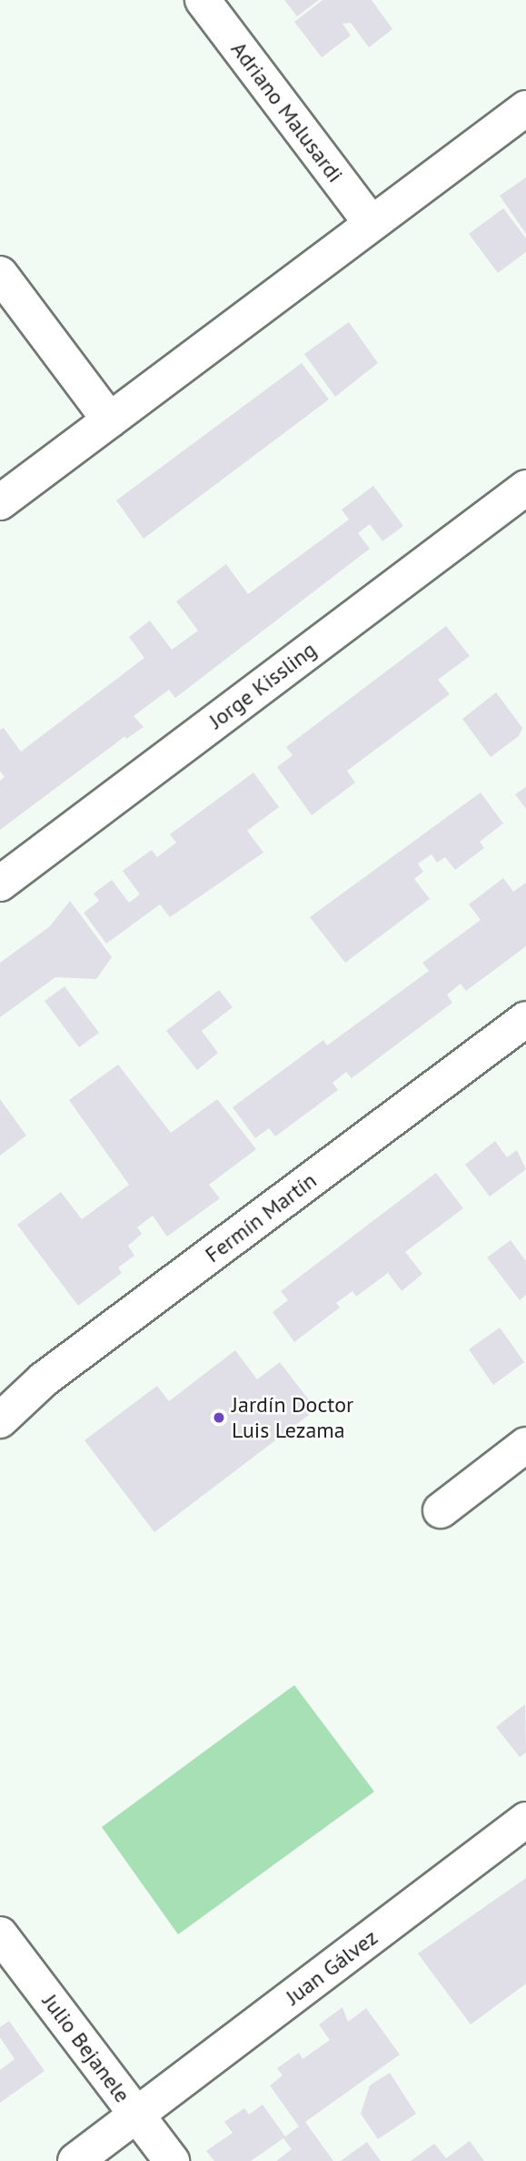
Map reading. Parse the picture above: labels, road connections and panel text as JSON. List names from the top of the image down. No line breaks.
{"streets":{"street":["Adriano Malusardi","Jorge Kissling","Fermín Martín","Juan Gálvez","Julio Bejanele"]},"crossings":[["Juan Gálvez","Julio Bejanele"]],"places":["Jardín Doctor Luis Lezama"]}
